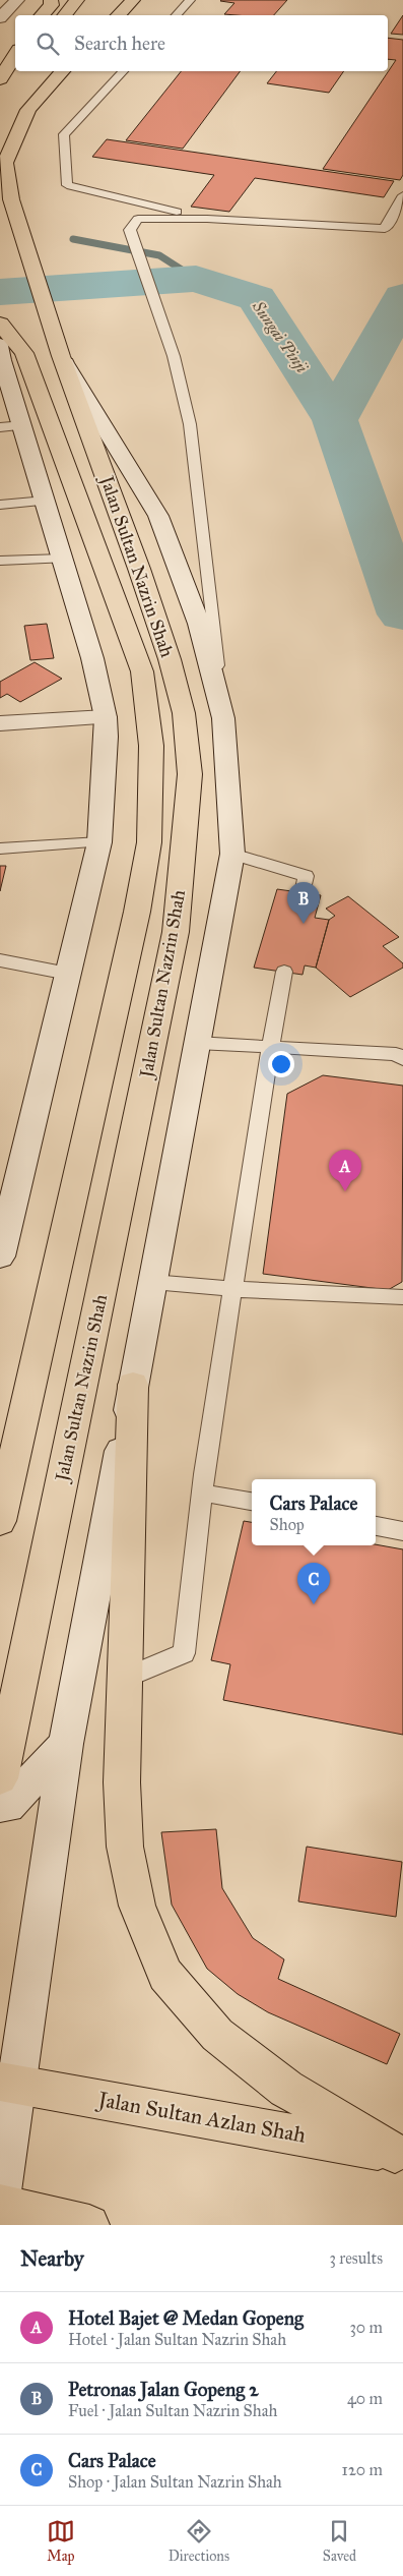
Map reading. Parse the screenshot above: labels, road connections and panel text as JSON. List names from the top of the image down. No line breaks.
{"streets":{"main road":["Jalan Sultan Nazrin Shah","Jalan Sultan Azlan Shah"]},"water":["Sungai Pinji"],"page":{"search":"Search here","pins":["B","A","C"],"popup":["Cars Palace","Shop"],"heading":["Nearby","3 results"],"list":[{"mark":"A","name":"Hotel Bajet @ Medan Gopeng","note":"Hotel · Jalan Sultan Nazrin Shah","value":"30 m"},{"mark":"B","name":"Petronas Jalan Gopeng 2","note":"Fuel · Jalan Sultan Nazrin Shah","value":"40 m"},{"mark":"C","name":"Cars Palace","note":"Shop · Jalan Sultan Nazrin Shah","value":"120 m"}],"nav":["Map","Directions","Saved"]}}
